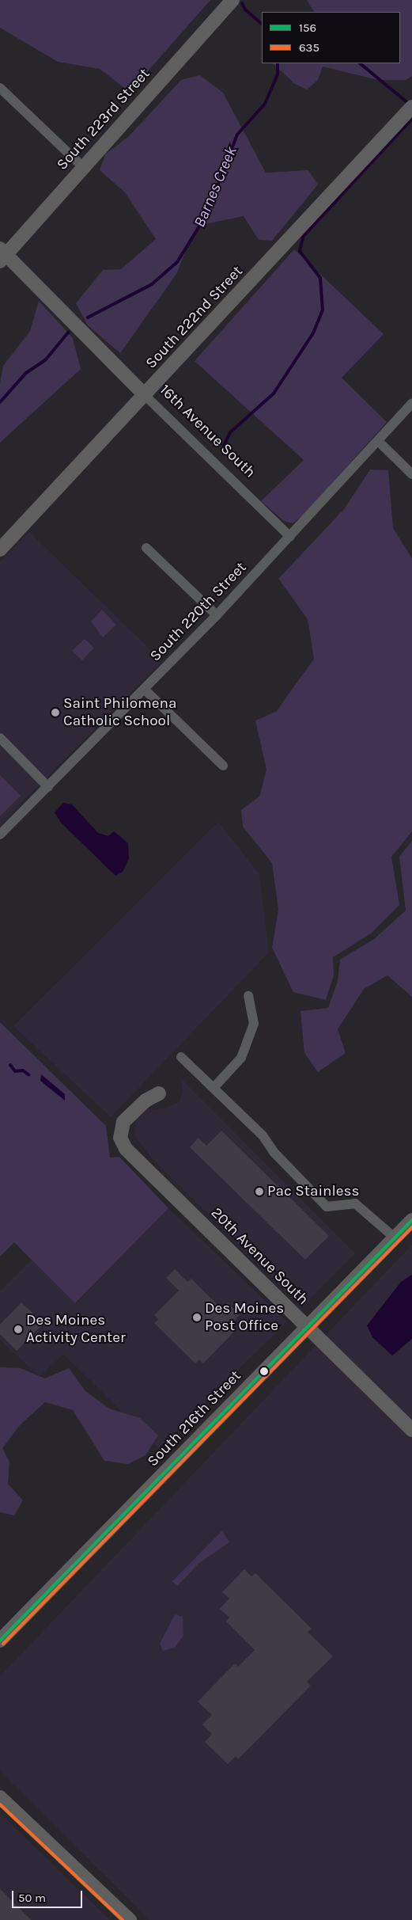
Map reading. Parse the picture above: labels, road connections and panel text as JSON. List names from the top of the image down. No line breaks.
{"streets":{"street":["South 223rd Street","South 222nd Street","16th Avenue South","South 220th Street","20th Avenue South","South 216th Street"]},"crossings":[["South 223rd Street","16th Avenue South"],["South 222nd Street","16th Avenue South"],["16th Avenue South","South 220th Street"],["20th Avenue South","South 216th Street"]],"water":["Barnes Creek"],"places":["Saint Philomena Catholic School","Pac Stainless","Des Moines Post Office","Des Moines Activity Center"],"lines":["transit line 156","transit line 635"],"legend":["156","635"],"scale_bar":"50 m"}
